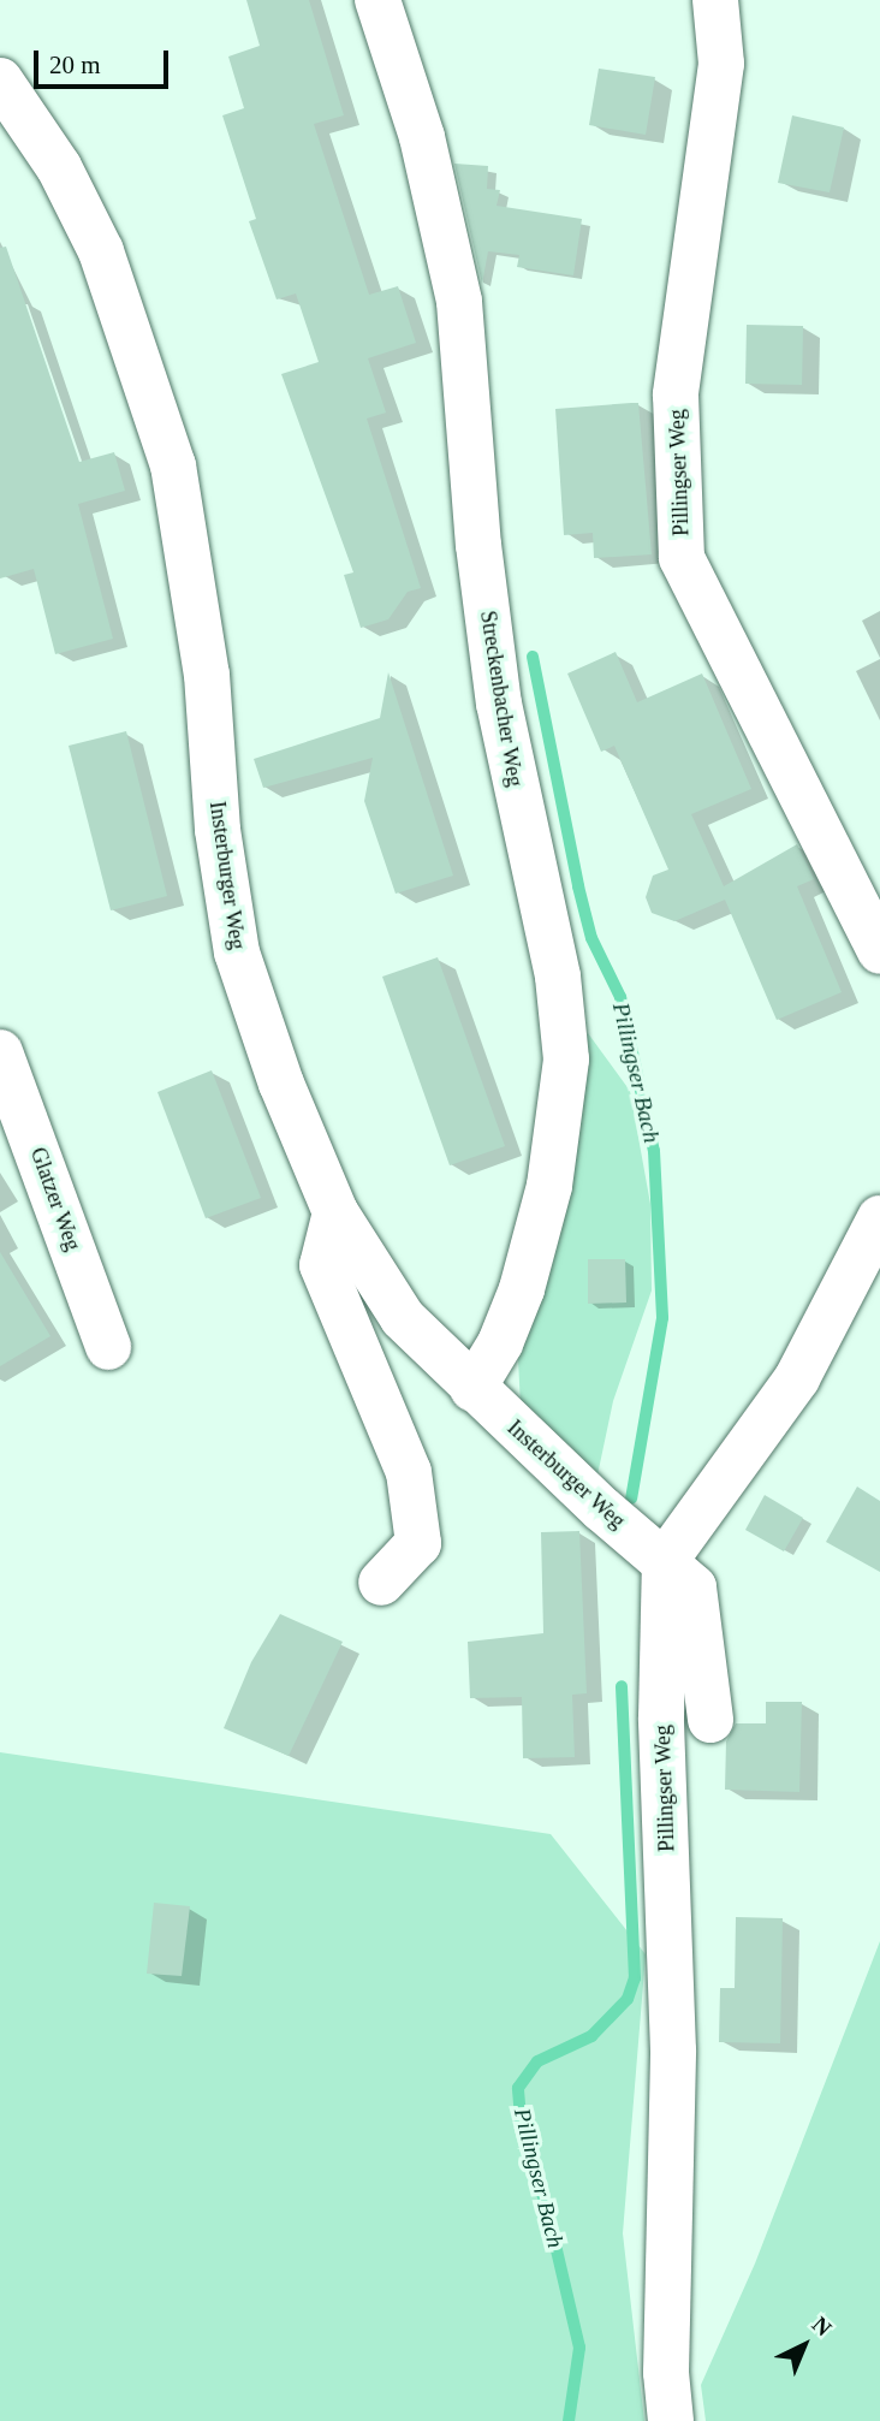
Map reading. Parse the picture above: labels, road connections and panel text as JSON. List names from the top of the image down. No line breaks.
{"streets":{"street":["Pillingser Weg","Streckenbacher Weg","Insterburger Weg","Glatzer Weg"]},"crossings":[["Pillingser Weg","Insterburger Weg"],["Streckenbacher Weg","Insterburger Weg"]],"water":["Pillingser Bach"],"scale_bar":"20 m","north":"top right"}
